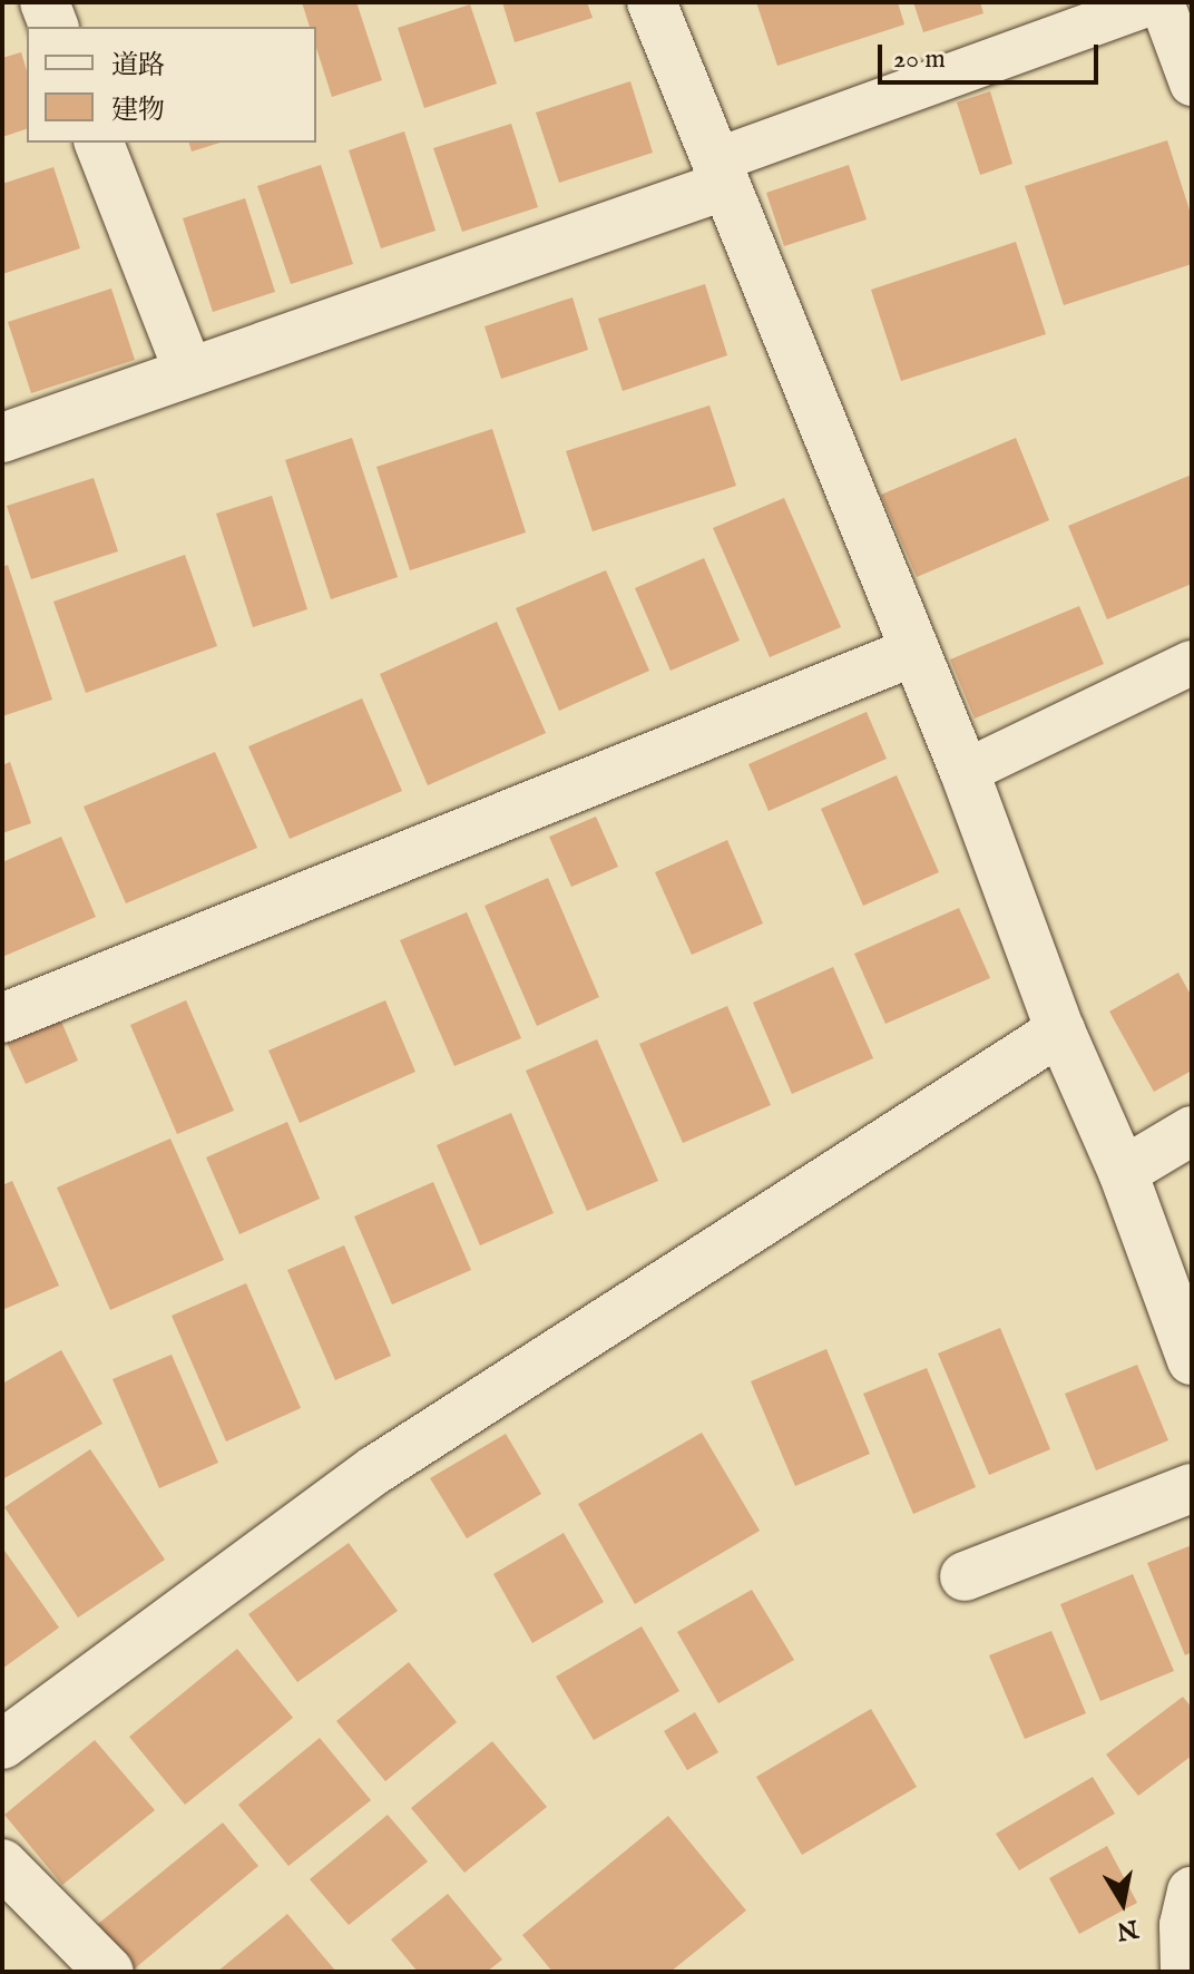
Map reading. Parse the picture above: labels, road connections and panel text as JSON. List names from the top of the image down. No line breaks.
{"legend":["道路","建物"],"scale_bar":"20 m","north":"bottom"}
